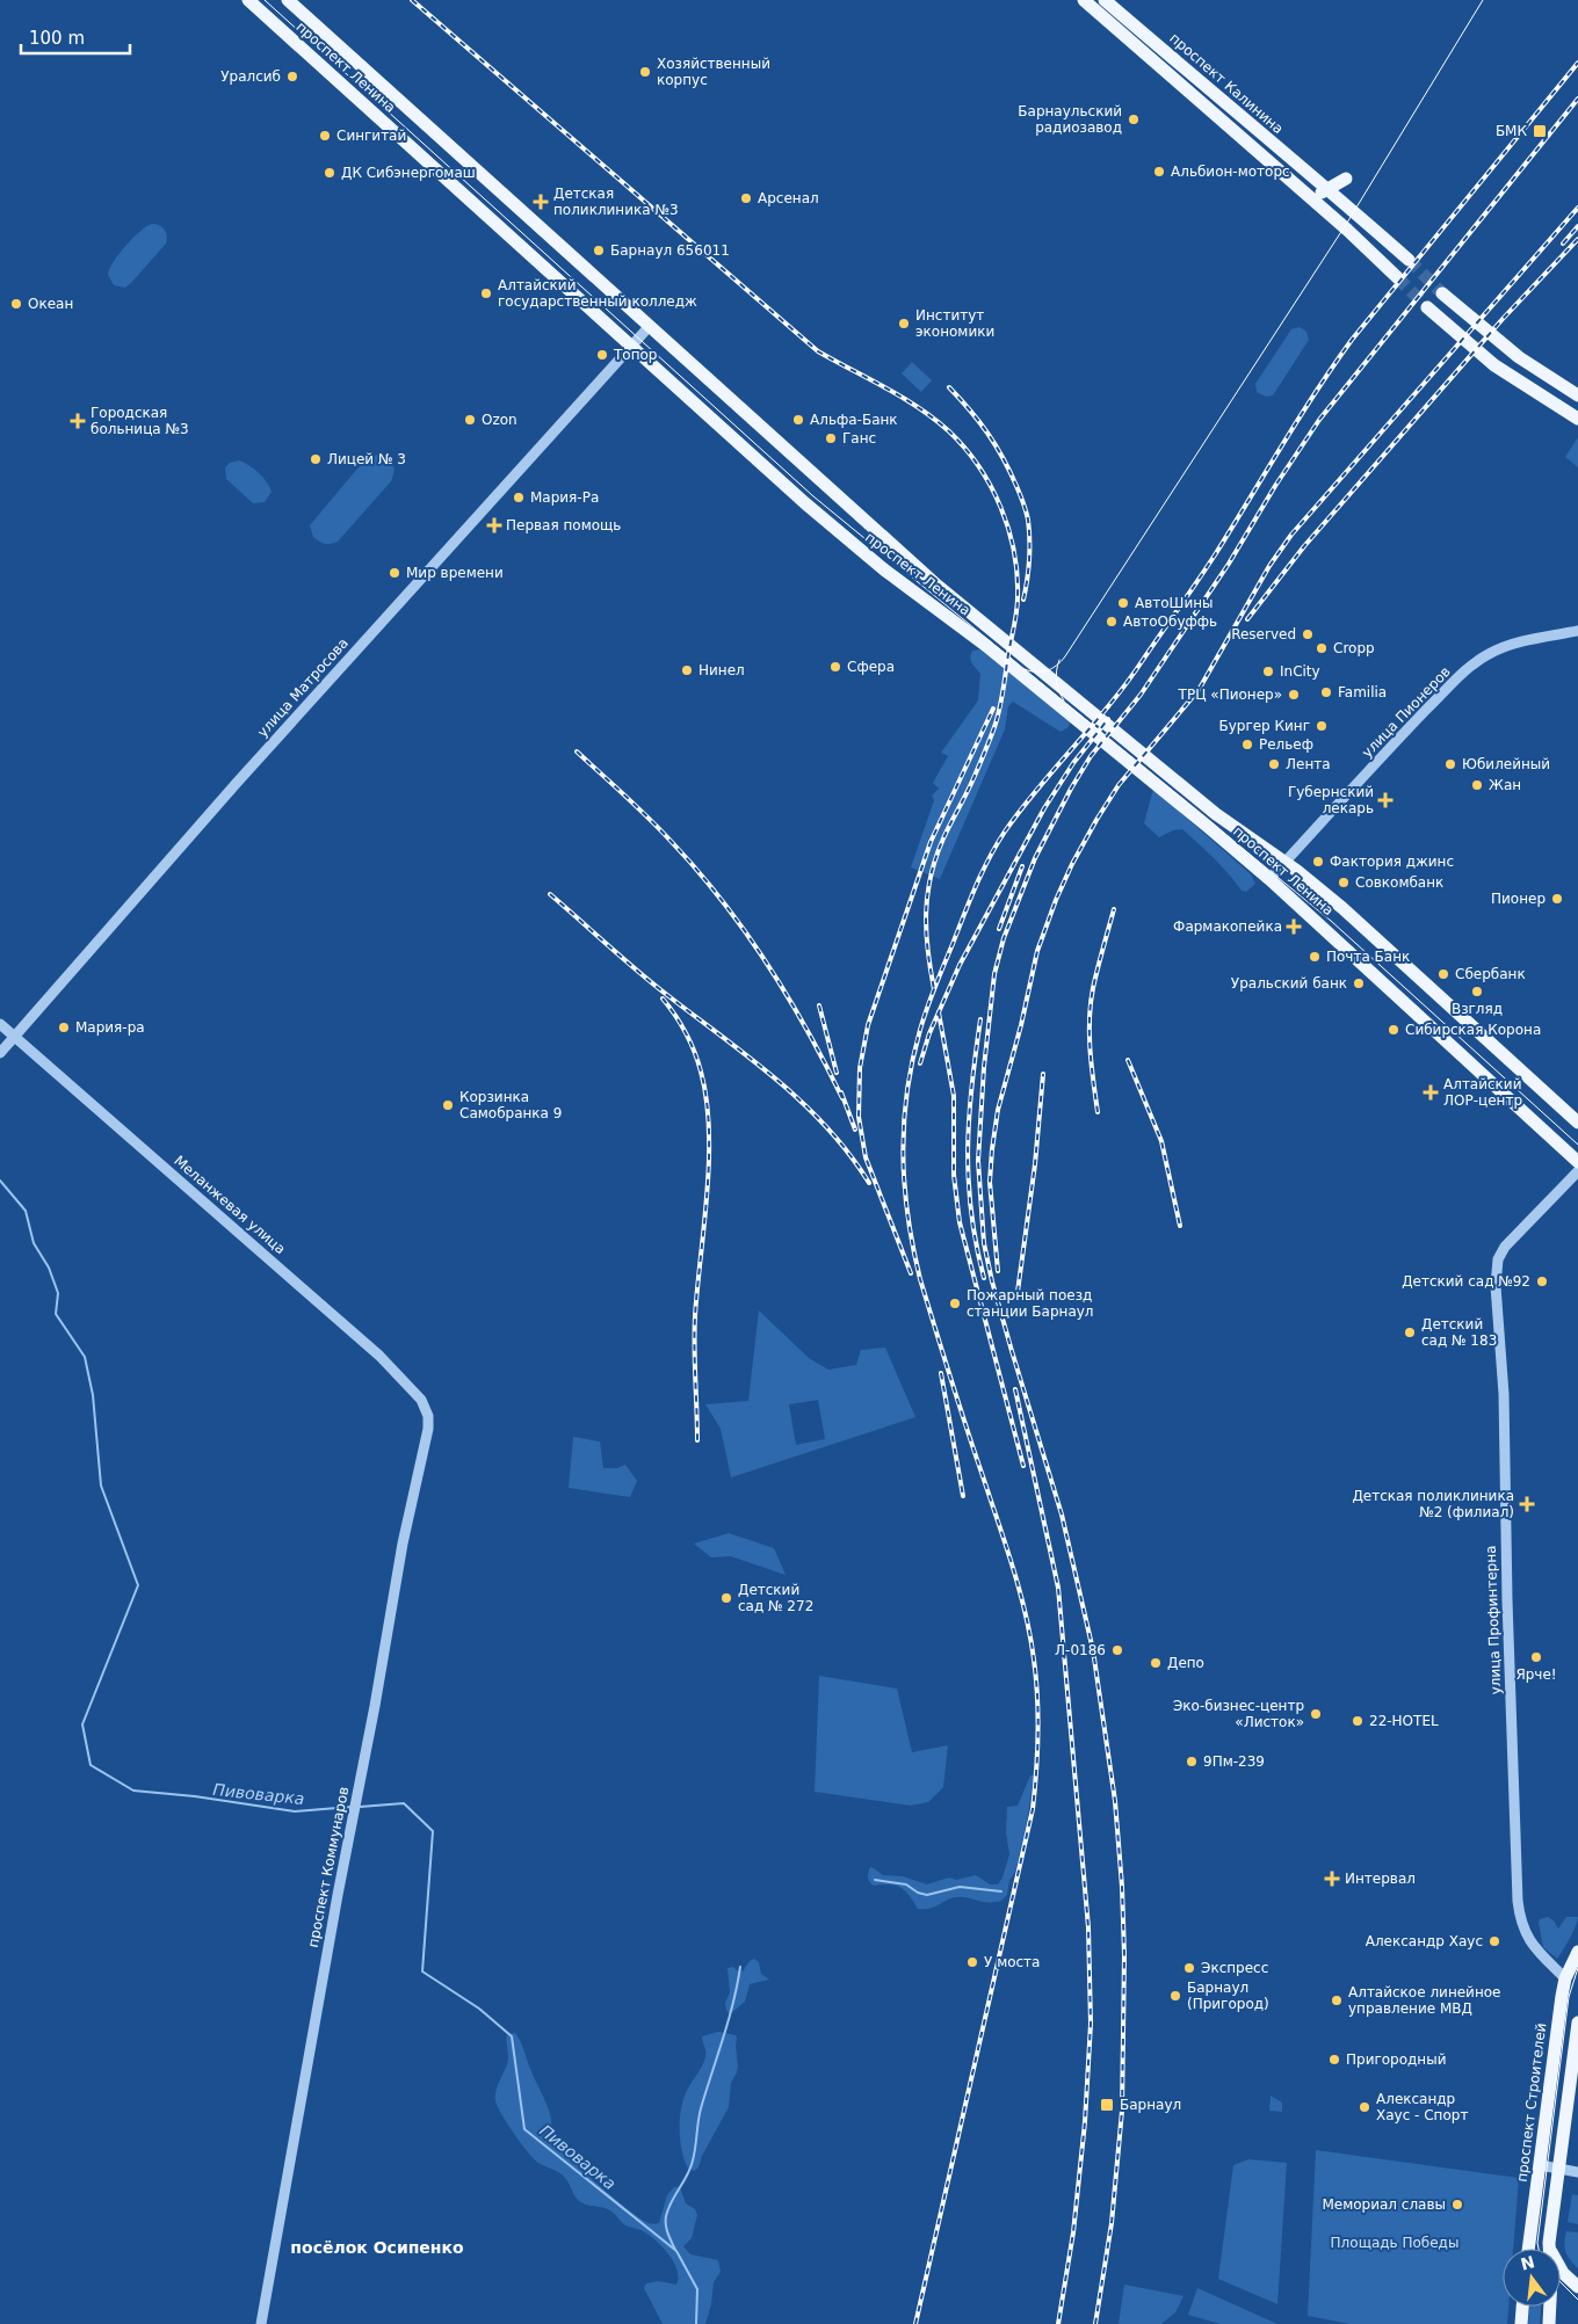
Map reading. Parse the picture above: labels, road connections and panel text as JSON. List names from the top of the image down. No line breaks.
{"streets":{"main road":["проспект Ленина","проспект Калинина","проспект Строителей"],"street":["улица Матросова","улица Пионеров","Меланжевая улица","улица Профинтерна","проспект Коммунаров"]},"crossings":[["проспект Ленина","улица Матросова"],["проспект Ленина","улица Пионеров"],["улица Матросова","Меланжевая улица"],["Меланжевая улица","проспект Коммунаров"],["улица Профинтерна","проспект Строителей"]],"districts":["посёлок Осипенко"],"water":["Пивоварка"],"parks":["Площадь Победы"],"places":{"other":["Хозяйственный корпус","Уралсиб","Барнаульский радиозавод","Сингитай","Альбион-моторс","ДК Сибэнергомаш","Арсенал","Барнаул 656011","Алтайский государственный колледж","Океан","Институт экономики","Топор","Ozon","Альфа-Банк","Ганс","Лицей № 3","Мария-Ра","Мир времени","АвтоШины","АвтоОбуффь","Reserved","Cropp","Сфера","Нинел","InCity","Familia","ТРЦ «Пионер»","Бургер Кинг","Рельеф","Лента","Юбилейный","Жан","Фактория джинс","Совкомбанк","Пионер","Почта Банк","Сбербанк","Уральский банк","Взгляд","Мария-ра","Сибирская Корона","Корзинка Самобранка 9","Детский сад №92","Пожарный поезд станции Барнаул","Детский сад № 183","Детский сад № 272","Л-0186","Ярче!","Депо","Эко-бизнес-центр «Листок»","22-HOTEL","9Пм-239","Александр Хаус","У моста","Экспресс","Барнаул (Пригород)","Алтайское линейное управление МВД","Пригородный","Александр Хаус - Спорт","Мемориал славы"],"transit":["БМК","Барнаул"],"health":["Детская поликлиника №3","Городская больница №3","Первая помощь","Губернский лекарь","Фармакопейка","Алтайский ЛОР-центр","Детская поликлиника №2 (филиал)","Интервал"]},"scale_bar":"100 m","north":"top"}
